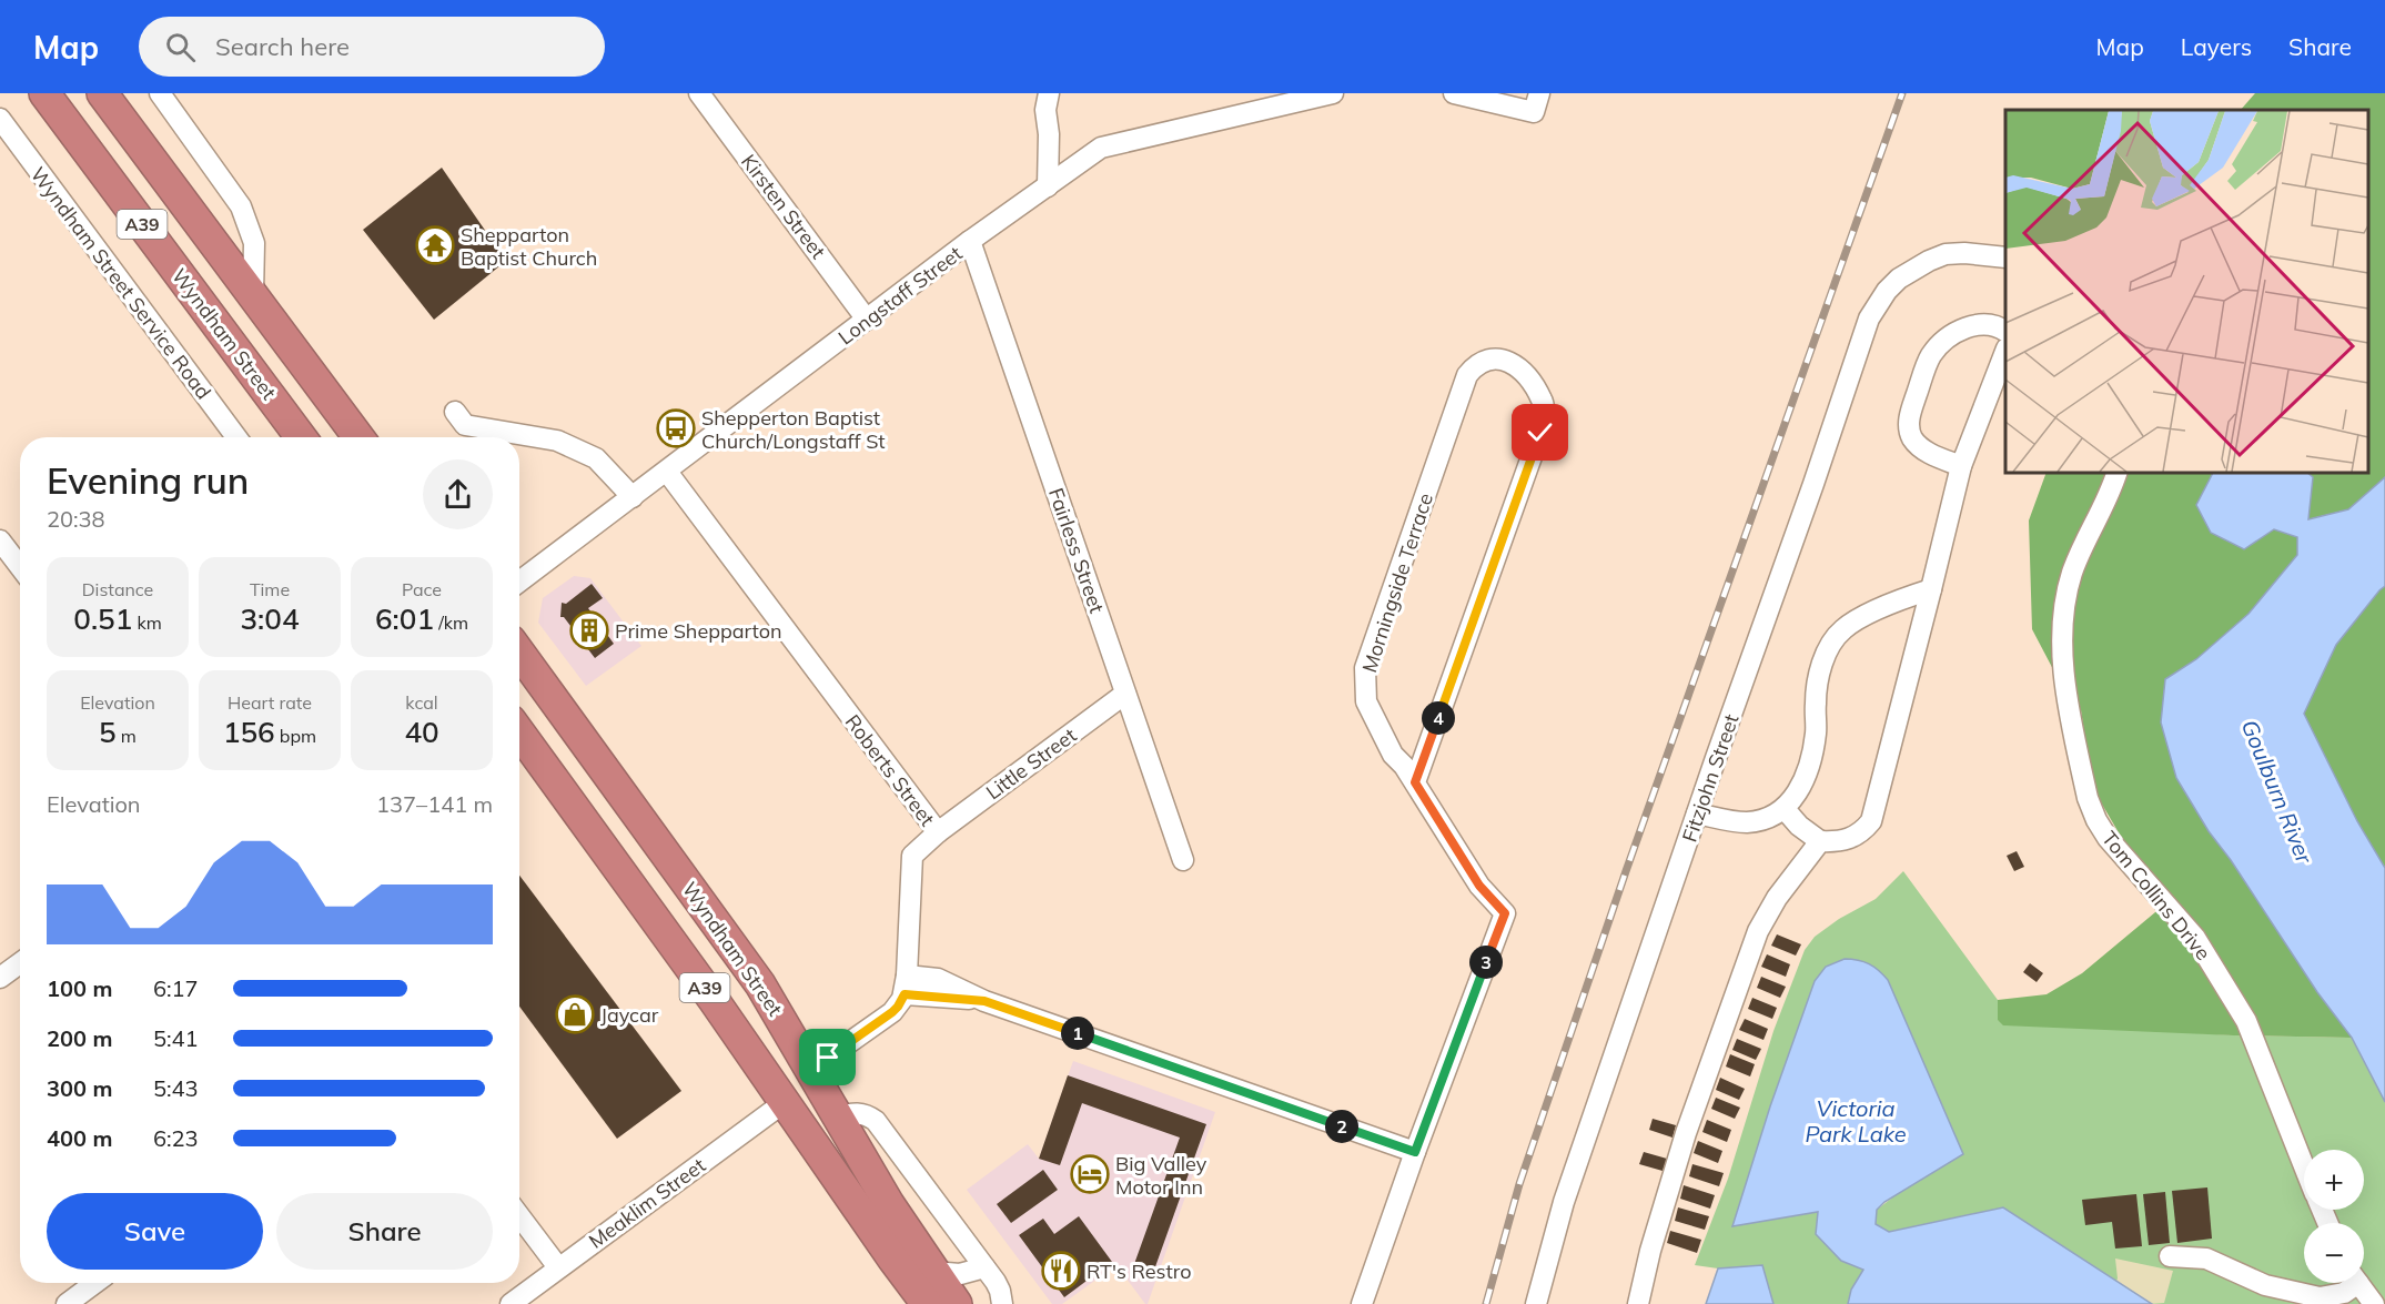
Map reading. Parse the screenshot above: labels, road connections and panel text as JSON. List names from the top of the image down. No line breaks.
{"streets":{"highway":["A39","Wyndham Street"],"street":["Kirsten Street","Wyndham Street Service Road","Longstaff Street","Fairless Street","Morningside Terrace","Little Street","Roberts Street","Fitzjohn Street","Tom Collins Drive","Meaklim Street"]},"crossings":[["Kirsten Street","Longstaff Street"],["A39","Meaklim Street"],["Longstaff Street","Fairless Street"],["Longstaff Street","Roberts Street"],["Fairless Street","Little Street"],["Little Street","Roberts Street"]],"water":["Goulburn River","Victoria Park Lake"],"places":{"temple":["Shepparton Baptist Church"],"bus stop":["Shepperton Baptist Church/Longstaff St"],"building":["Prime Shepparton"],"shop":["Jaycar"],"hotel":["Big Valley Motor Inn"],"restaurant":["RT's Restro"]},"page":{"header":"Map","search":"Search here","nav":["Map","Layers","Share"],"heading":["Evening run","20:38"],"stats":[["Distance","0.51 km"],["Time","3:04"],["Pace","6:01 /km"],["Elevation","5 m"],["Heart rate","156 bpm"],["kcal","40"]],"pins":["4","3","1","2"],"chart":["Elevation","137–141 m"],"list":[{"name":"100 m","note":"6:17"},{"name":"200 m","note":"5:41"},{"name":"300 m","note":"5:43"},{"name":"400 m","note":"6:23"}],"map_buttons":["+","−"],"buttons":["Save","Share"]}}
